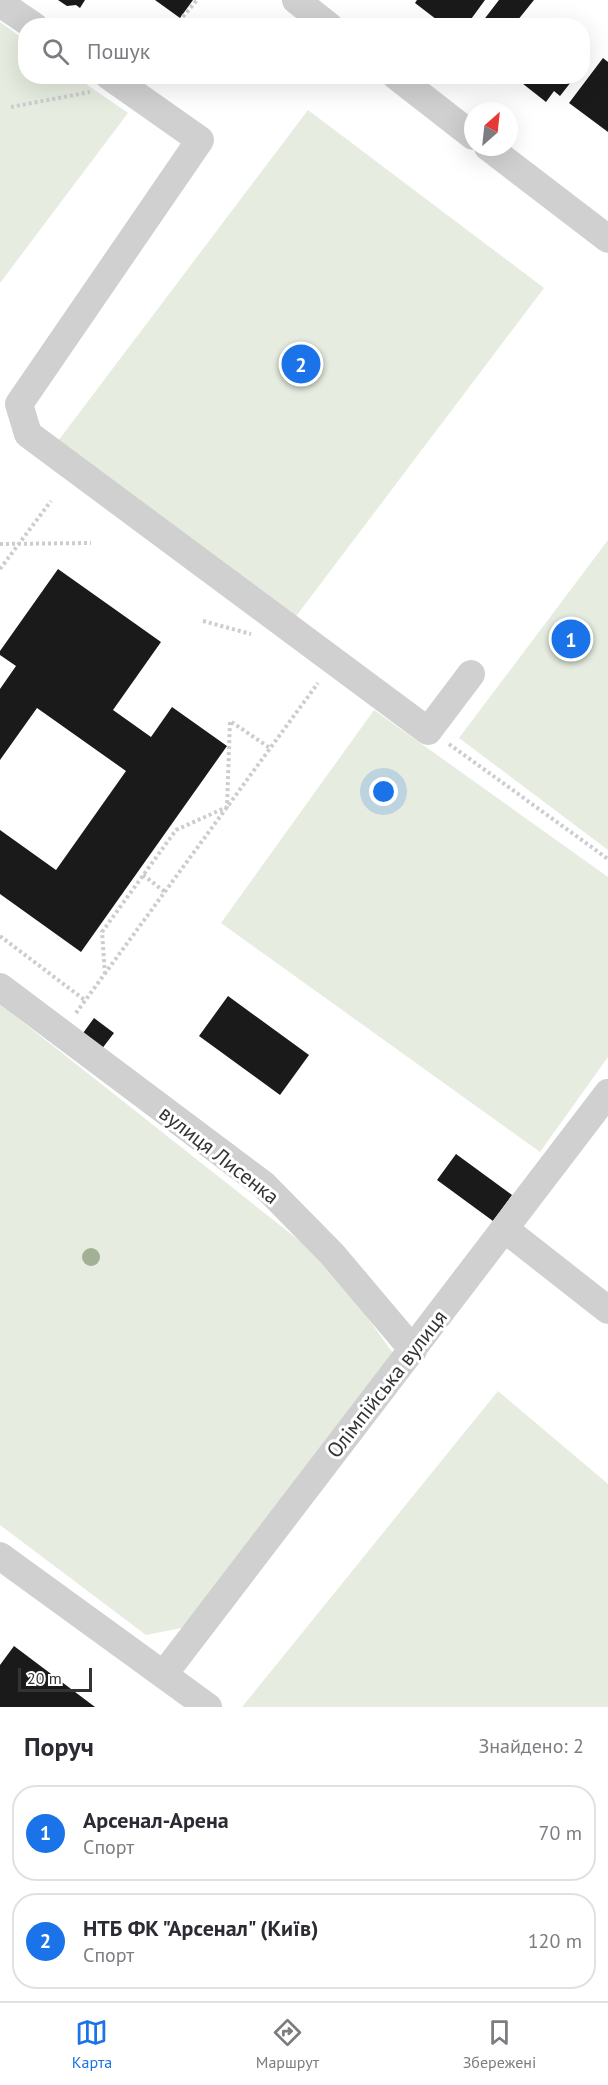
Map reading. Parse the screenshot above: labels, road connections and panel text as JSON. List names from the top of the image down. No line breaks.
{"streets":{"street":["вулиця Лисенка","Олімпійська вулиця"]},"crossings":[["вулиця Лисенка","Олімпійська вулиця"]],"scale_bar":"20 m","north":"top right","page":{"search":"Пошук","pins":["2","1"],"scale":"20 m","heading":["Поруч","Знайдено: 2"],"list":[{"mark":"1","name":"Арсенал-Арена","note":"Спорт","value":"70 m"},{"mark":"2","name":"НТБ ФК \"Арсенал\" (Київ)","note":"Спорт","value":"120 m"}],"nav":["Карта","Маршрут","Збережені"]}}
